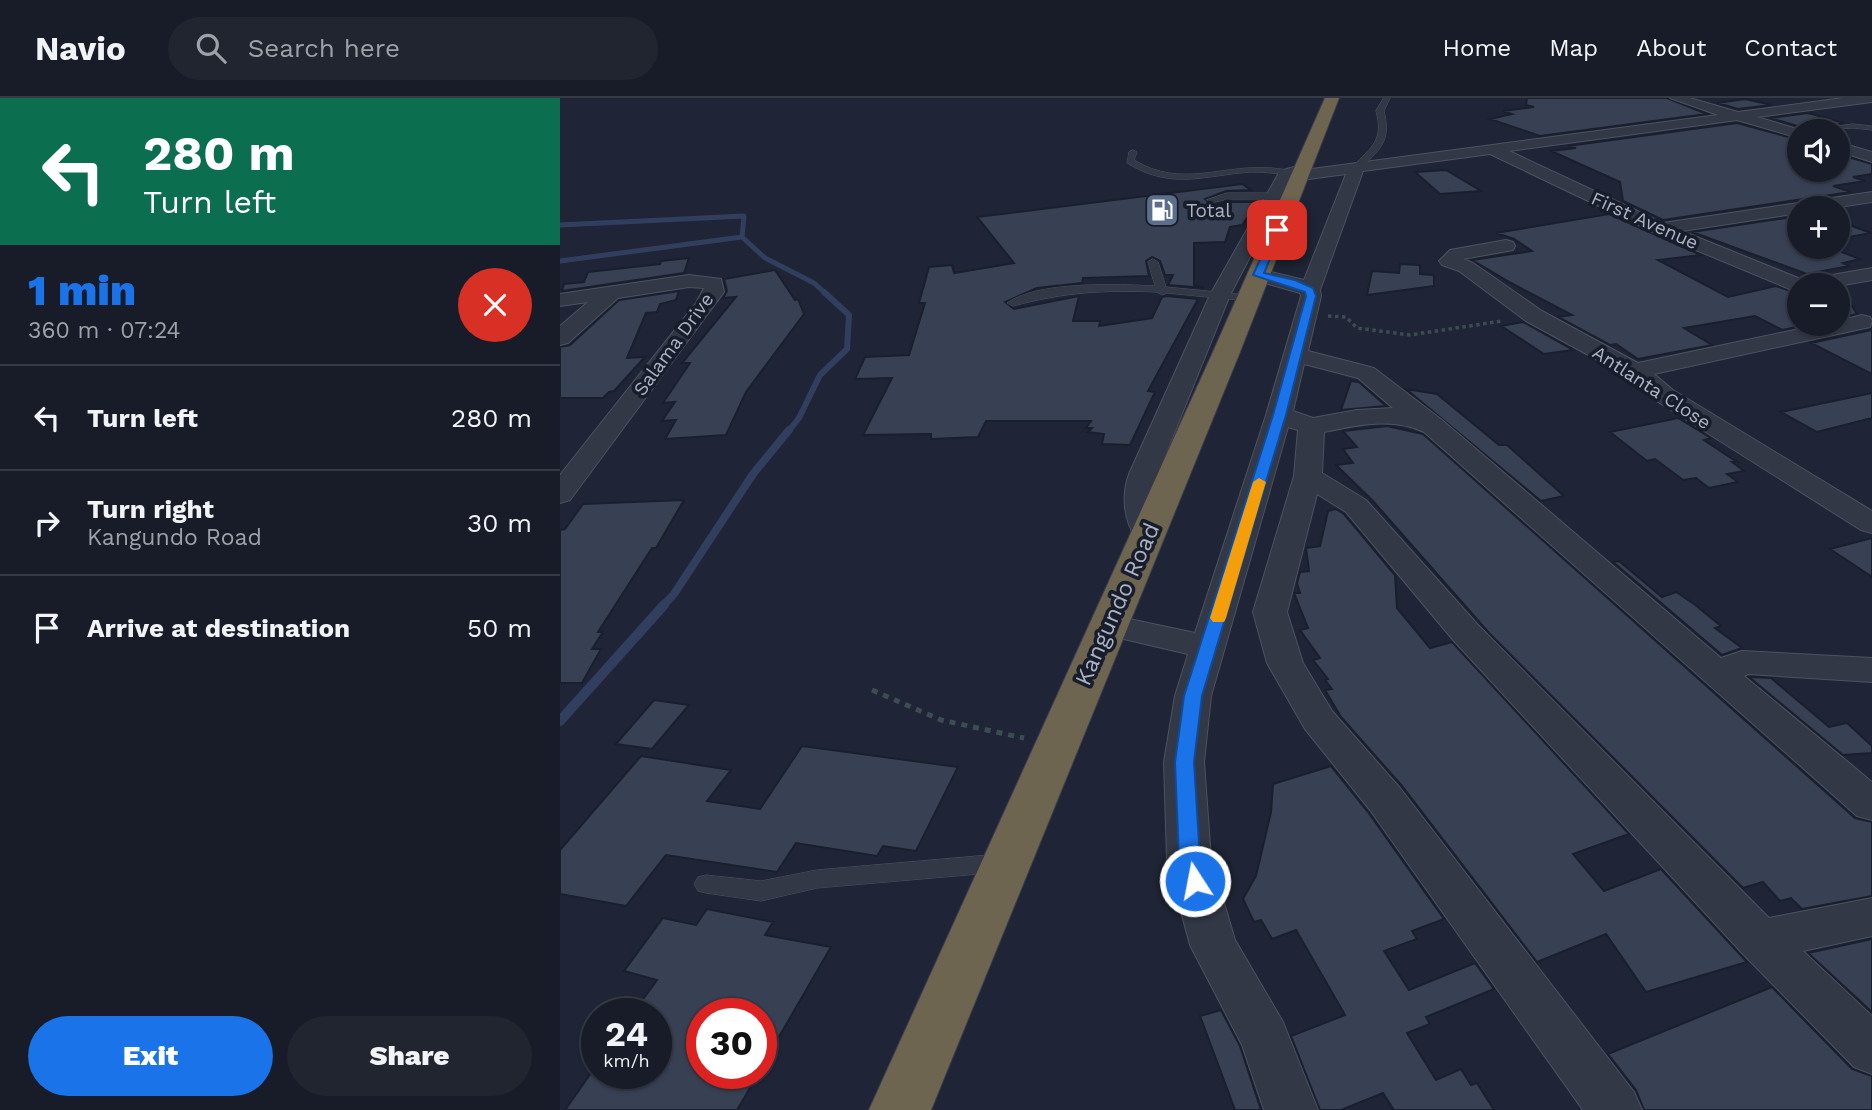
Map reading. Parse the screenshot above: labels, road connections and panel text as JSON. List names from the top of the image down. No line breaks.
{"streets":{"highway":["Kangundo Road"],"street":["First Avenue","Salama Drive","Antlanta Close"]},"places":{"fuel station":["Total"]},"page":{"header":"Navio","search":"Search here","nav":["Home","Map","About","Contact"],"turn":["280 m","Turn left"],"map_buttons":["+","−"],"heading":["1 min","360 m · 07:24"],"list":[{"name":"Turn left","value":"280 m"},{"name":"Turn right","note":"Kangundo Road","value":"30 m"},{"name":"Arrive at destination","value":"50 m"}],"speed":"24 km/h","limit":"30","buttons":["Exit","Share"]}}
